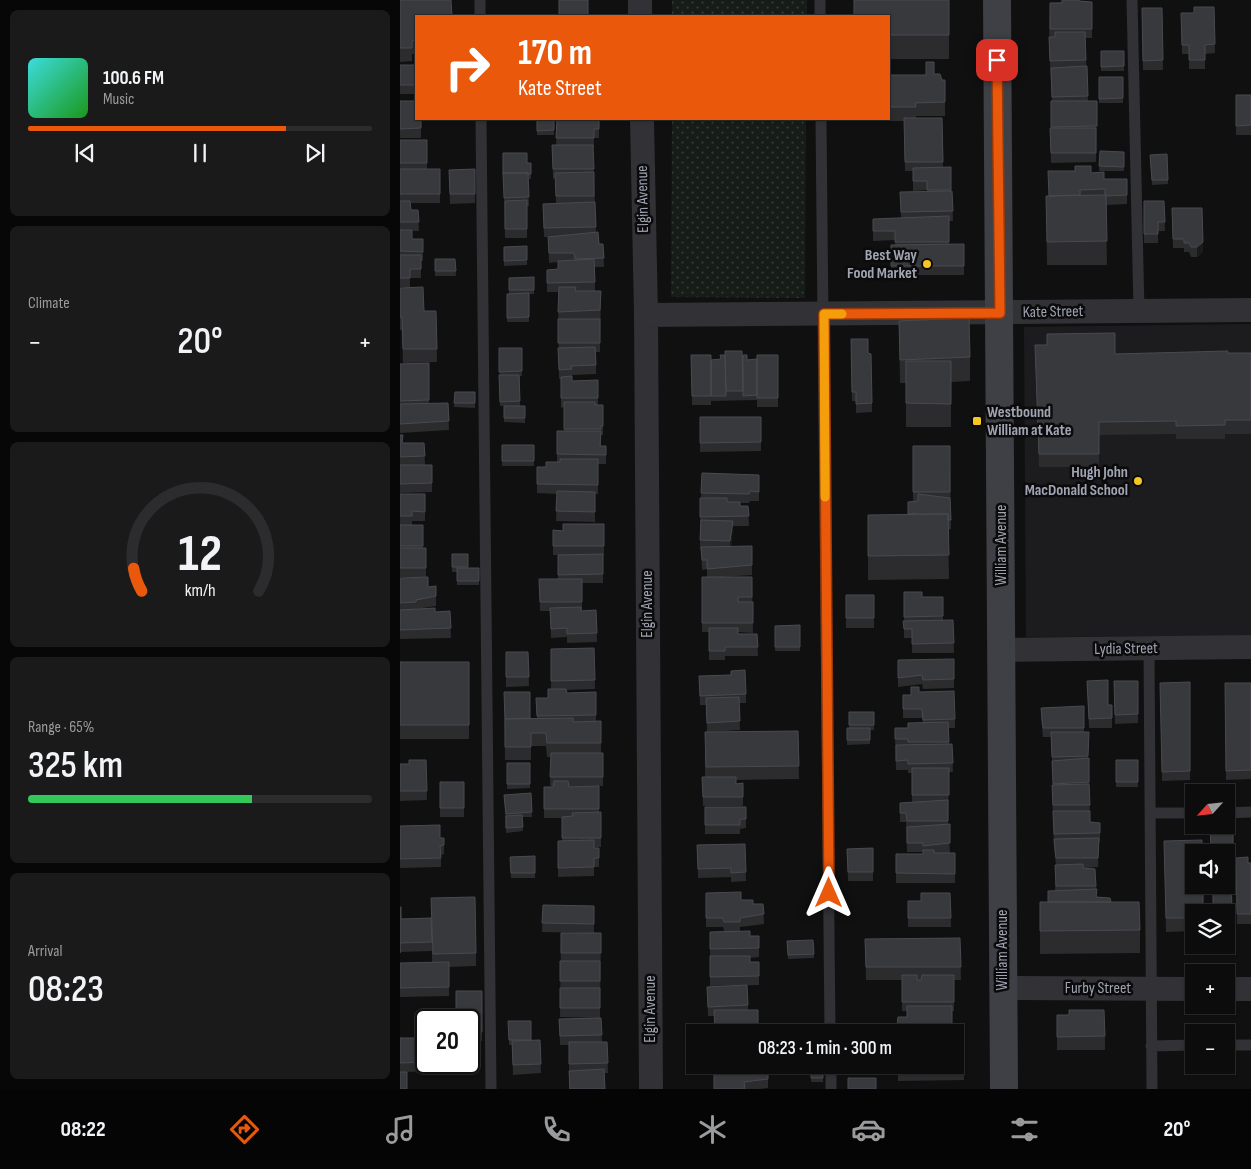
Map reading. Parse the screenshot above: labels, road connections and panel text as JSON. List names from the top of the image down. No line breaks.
{"streets":{"main road":["William Avenue"],"street":["Elgin Avenue","Kate Street","Lydia Street","Furby Street"]},"crossings":[["Elgin Avenue","Kate Street"],["Kate Street","William Avenue"],["William Avenue","Lydia Street"],["William Avenue","Furby Street"]],"places":{"other":["Best Way Food Market","Hugh John MacDonald School"],"transit":["Westbound William at Kate"]},"north":"bottom left","page":{"turn":["170 m","Kate Street"],"song":["100.6 FM","Music"],"tile":["Climate",["Range · 65%","325 km"],["Arrival","08:23"]],"heat":["−","20°","+"],"map_buttons":["+","−"],"limit":"20","trip":"08:23 · 1 min · 300 m","tabs":["08:22","20°"],"gauge":["12","km/h"]}}
